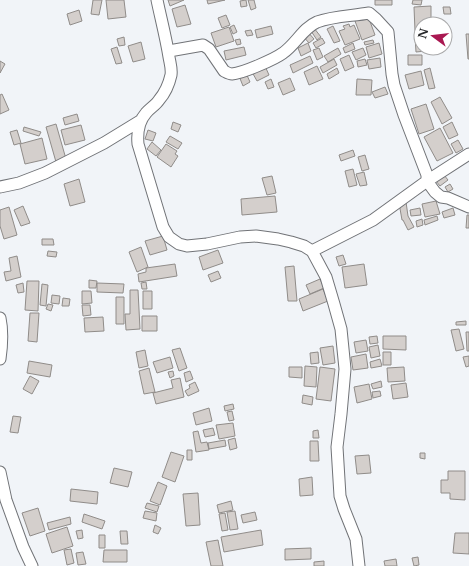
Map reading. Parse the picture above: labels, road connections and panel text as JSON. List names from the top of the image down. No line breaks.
{"north":"left"}
